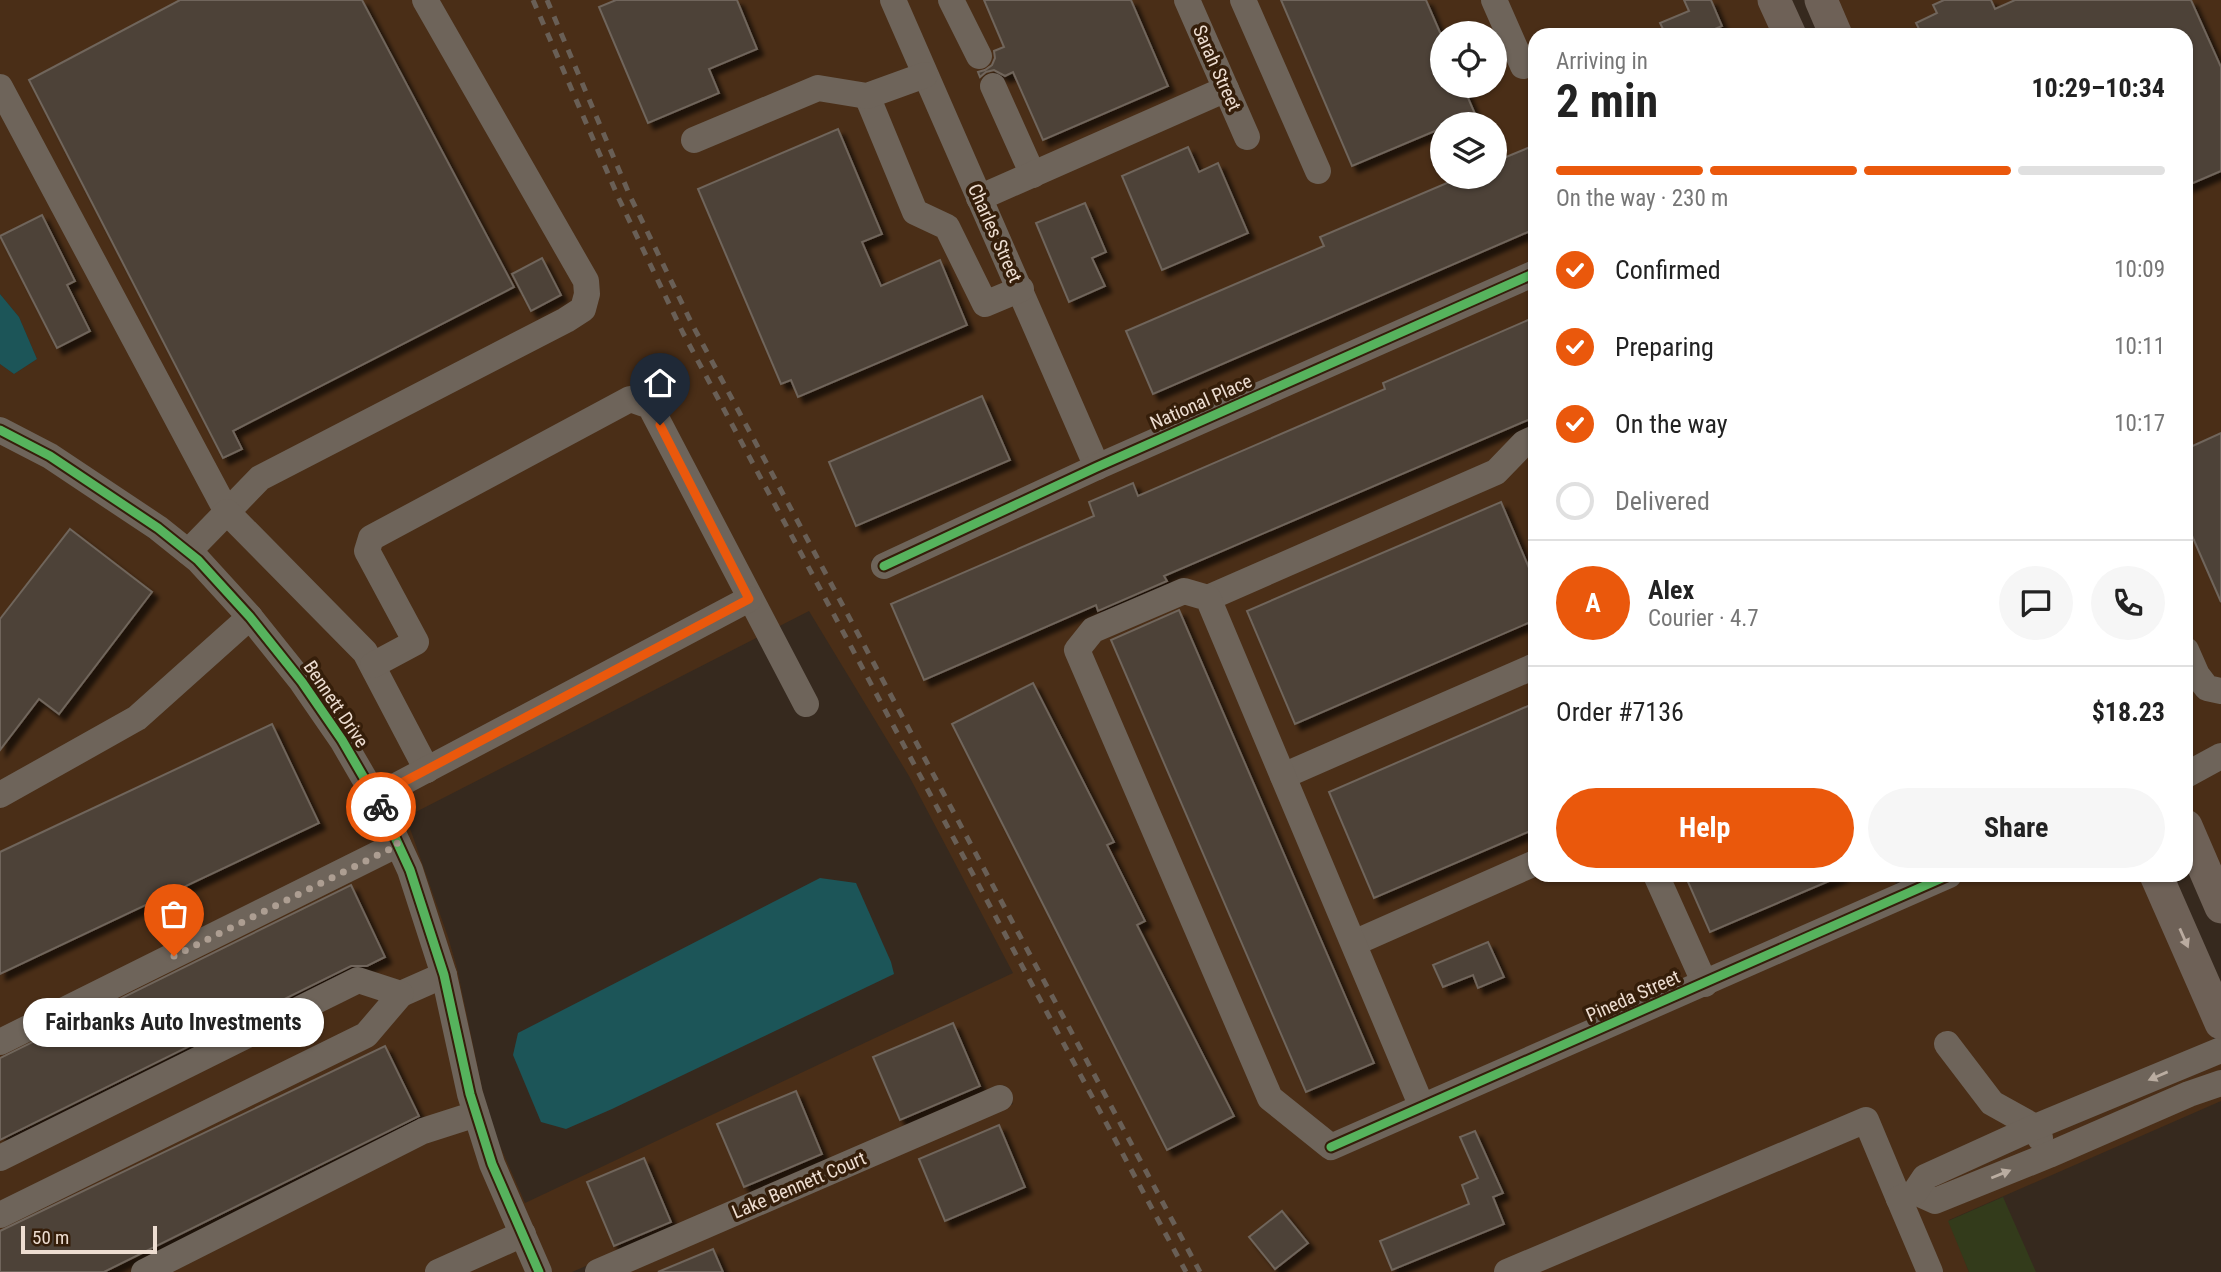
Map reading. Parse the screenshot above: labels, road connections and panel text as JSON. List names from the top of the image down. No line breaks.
{"streets":{"street":["Sarah Street","Charles Street","National Place","Bennett Drive","Pineda Street","Lake Bennett Court"]},"crossings":[["Charles Street","National Place"]],"places":["Fairbanks Auto Investments"],"scale_bar":"50 m","page":{"heading":["2 min","Arriving in","10:29–10:34"],"panel":["Alex","Courier · 4.7","Order #7136","$18.23"],"bar":"On the way · 230 m","list":[["Confirmed","10:09"],["Preparing","10:11"],["On the way","10:17"],"Delivered"],"round":"A","buttons":["Help","Share"],"bubble":"Fairbanks Auto Investments","scale":"50 m"}}
